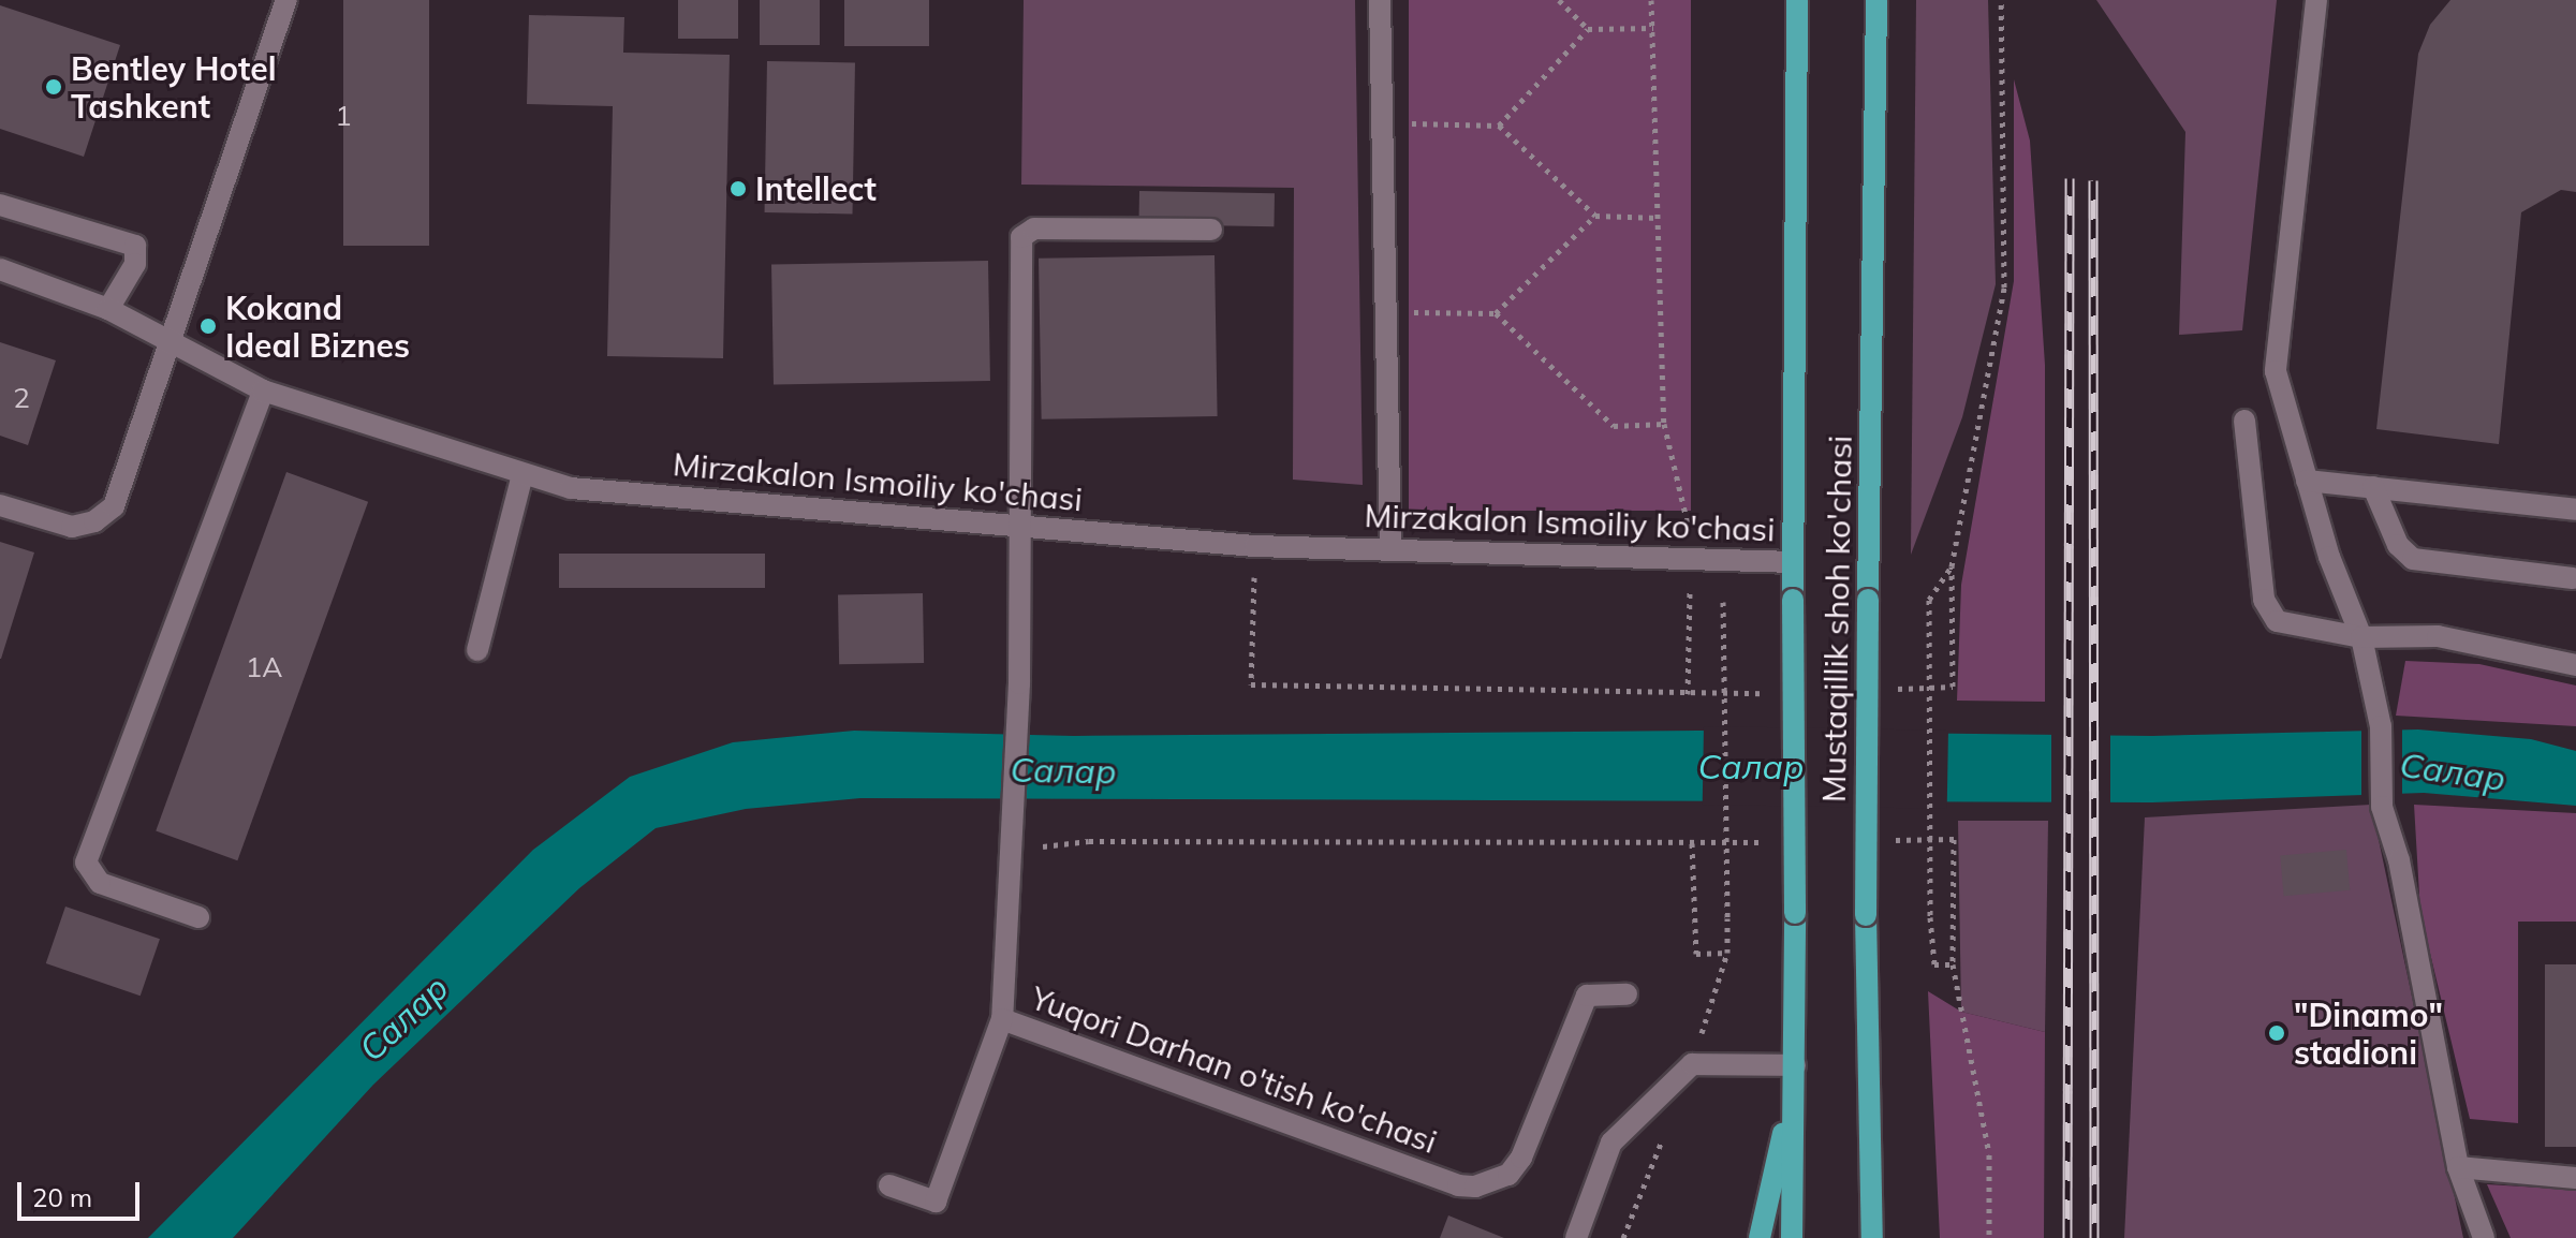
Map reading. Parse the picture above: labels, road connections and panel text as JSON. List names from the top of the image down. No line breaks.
{"streets":{"main road":["Mustaqillik shoh ko'chasi"],"street":["Mirzakalon Ismoiliy ko'chasi","Yuqori Darhan o'tish ko'chasi"]},"crossings":[["Mirzakalon Ismoiliy ko'chasi","Mustaqillik shoh ko'chasi"],["Mirzakalon Ismoiliy ko'chasi","Yuqori Darhan o'tish ko'chasi"]],"water":["Салар"],"places":["Bentley Hotel Tashkent","Intellect","Kokand Ideal Biznes","\"Dinamo\" stadioni"],"house_numbers":["1","2","1A"],"scale_bar":"20 m"}
